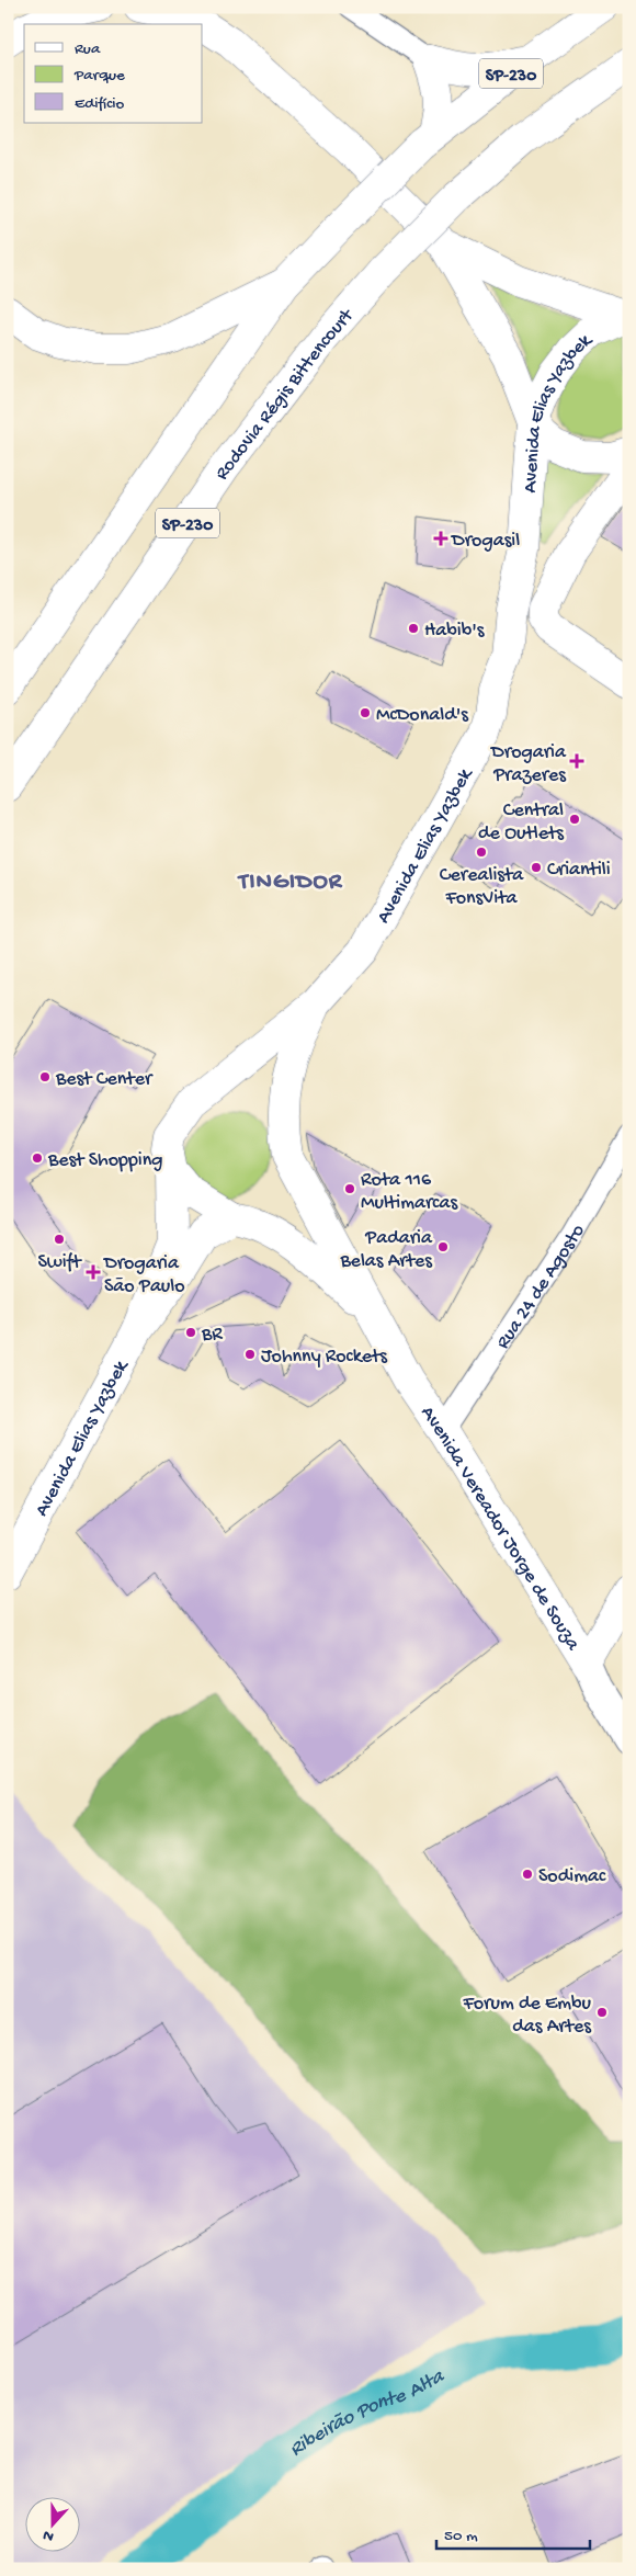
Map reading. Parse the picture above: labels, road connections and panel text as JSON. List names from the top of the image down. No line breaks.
{"streets":{"main road":["SP-230","Rodovia Régis Bittencourt","Avenida Elias Yazbek","Avenida Vereador Jorge de Souza"],"street":["Rua 24 de Agosto"]},"crossings":[["Avenida Elias Yazbek","Avenida Vereador Jorge de Souza"],["Rua 24 de Agosto","Avenida Vereador Jorge de Souza"]],"districts":["TINGIDOR"],"water":["Ribeirão Ponte Alta"],"places":{"health":["Drogasil","Drogaria Prazeres","Drogaria São Paulo"],"other":["Habib's","McDonald's","Central de Outlets","Cerealista FonsVita","Criantili","Best Center","Best Shopping","Rota 116 Multimarcas","Swift","Padaria Belas Artes","BR","Johnny Rockets","Sodimac","Forum de Embu das Artes"]},"legend":["Rua","Parque","Edifício"],"scale_bar":"50 m","north":"bottom"}
